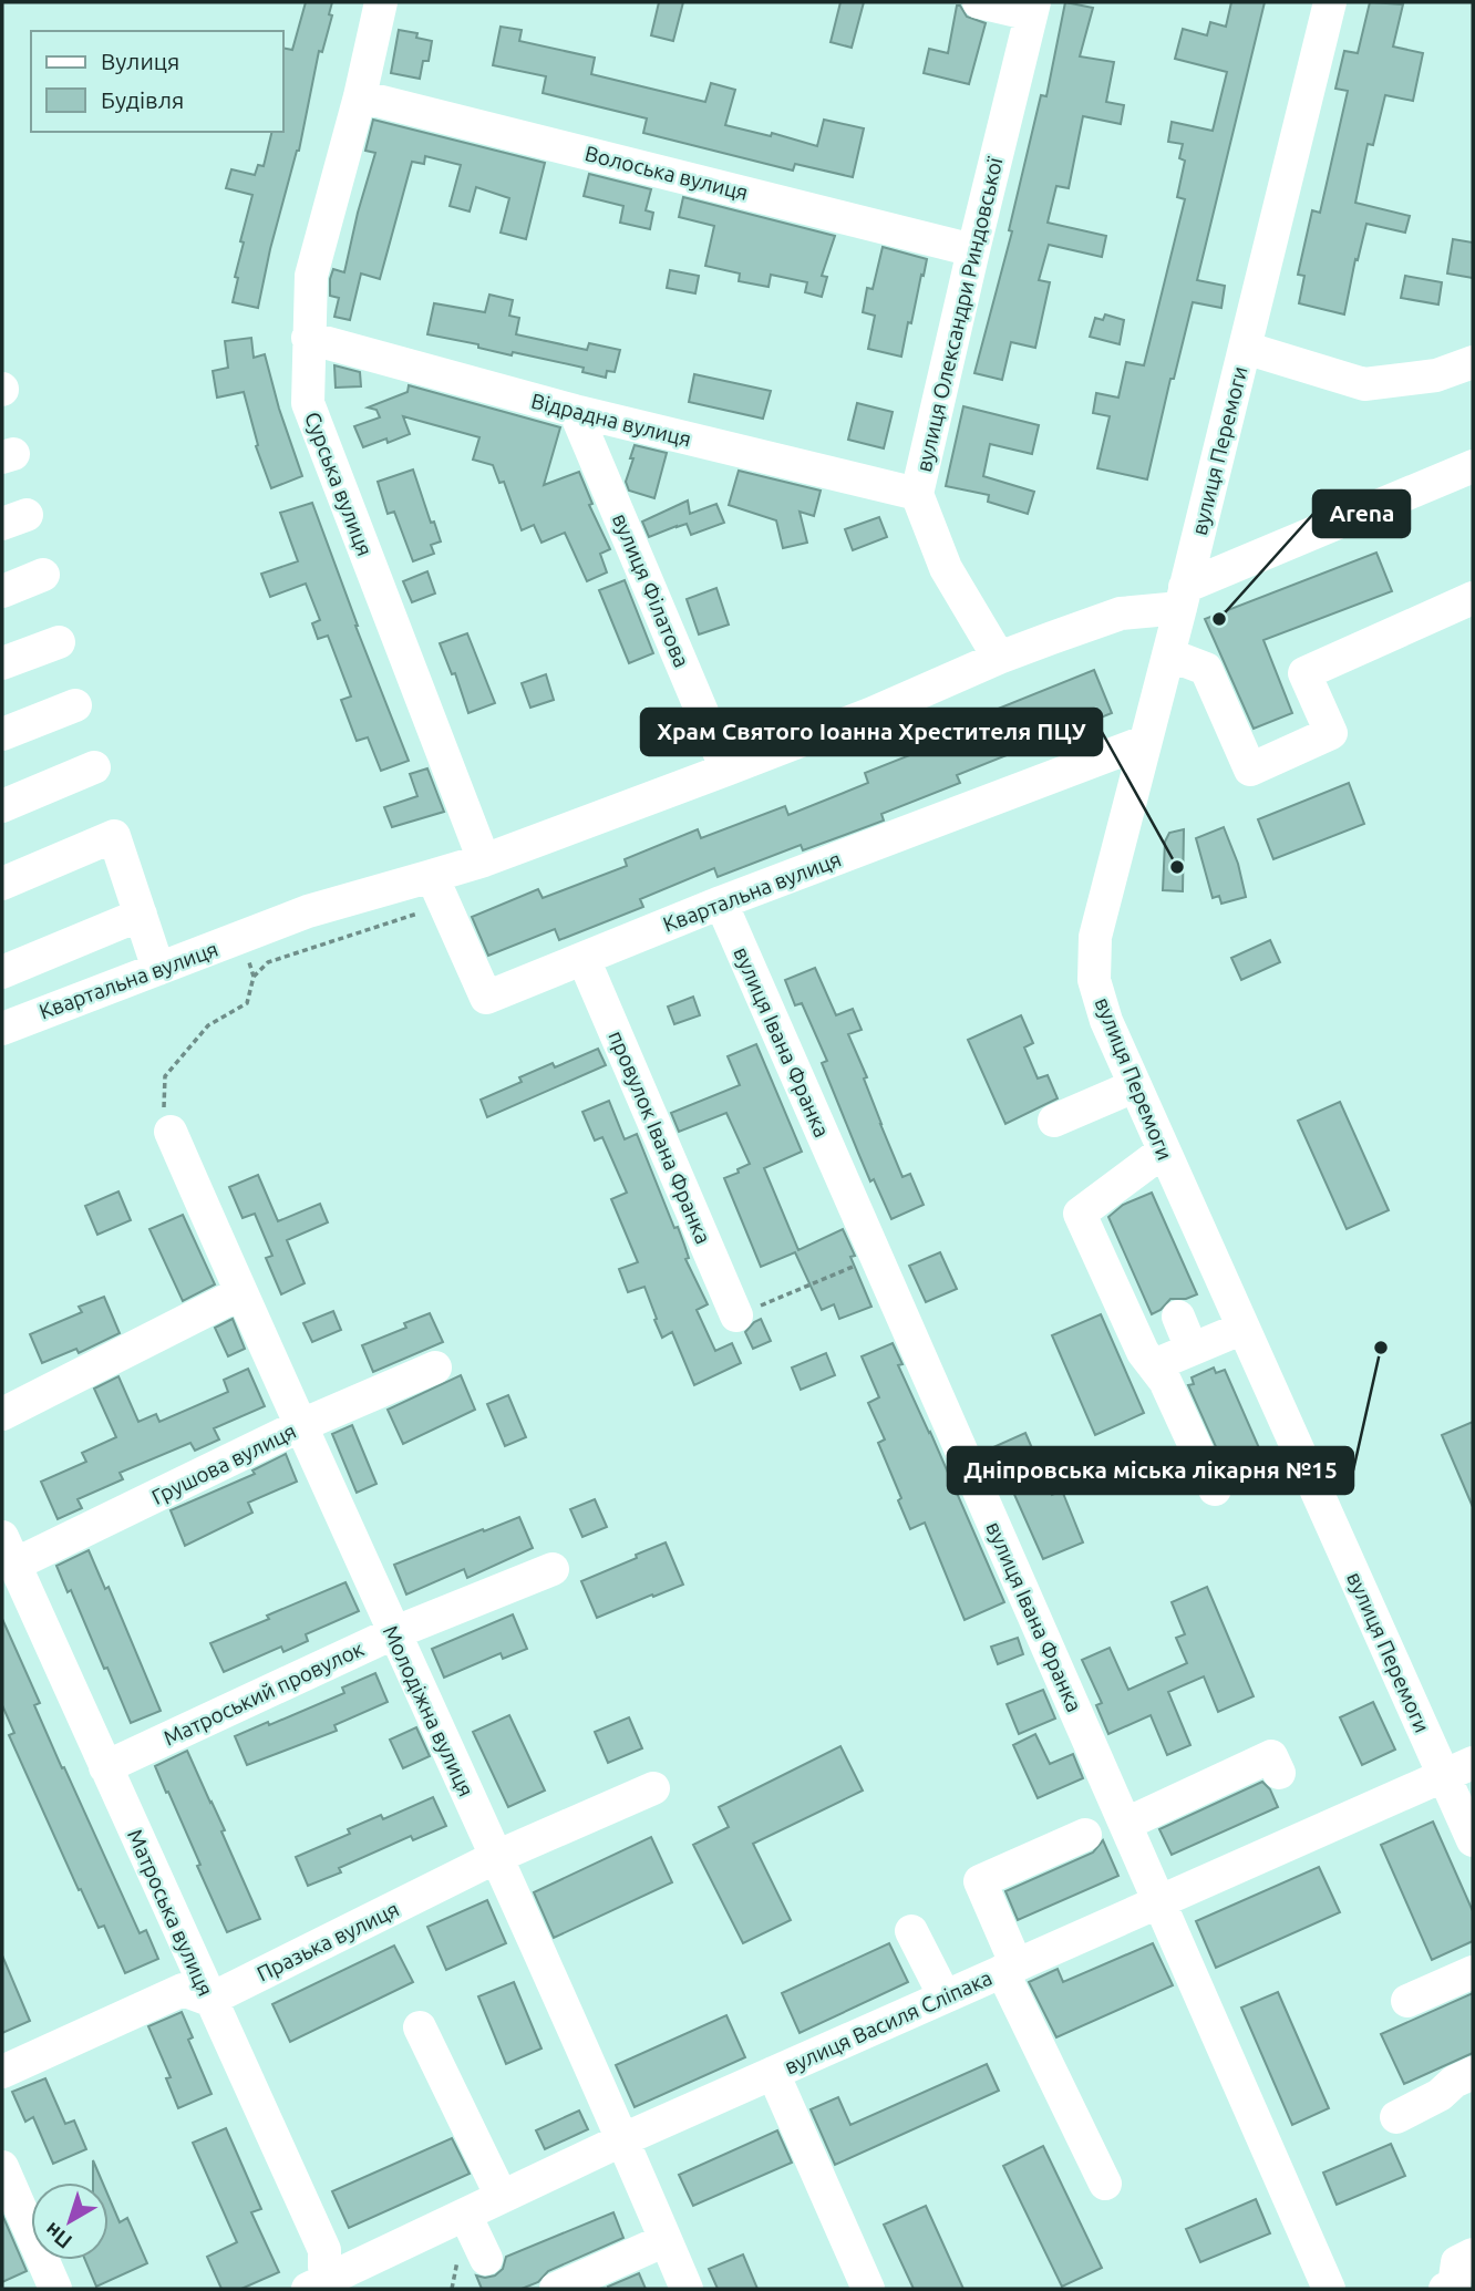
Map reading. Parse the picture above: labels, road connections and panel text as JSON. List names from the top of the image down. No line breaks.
{"streets":{"street":["Волоська вулиця","вулиця Олександри Риндовської","Відрадна вулиця","вулиця Перемоги","Сурська вулиця","вулиця Філатова","Квартальна вулиця","вулиця Івана Франка","провулок Івана Франка","Грушова вулиця","Матроський провулок","Молодіжна вулиця","Матроська вулиця","Празька вулиця","вулиця Василя Сліпака"]},"crossings":[["Волоська вулиця","вулиця Олександри Риндовської"],["Волоська вулиця","Сурська вулиця"],["вулиця Олександри Риндовської","Відрадна вулиця"],["вулиця Олександри Риндовської","Квартальна вулиця"],["Відрадна вулиця","Сурська вулиця"],["Відрадна вулиця","вулиця Філатова"],["вулиця Перемоги","Квартальна вулиця"],["вулиця Перемоги","вулиця Василя Сліпака"],["Сурська вулиця","Квартальна вулиця"],["вулиця Філатова","Квартальна вулиця"],["Квартальна вулиця","вулиця Івана Франка"],["Квартальна вулиця","провулок Івана Франка"],["вулиця Івана Франка","вулиця Василя Сліпака"],["Грушова вулиця","Молодіжна вулиця"],["Грушова вулиця","Матроська вулиця"],["Матроський провулок","Молодіжна вулиця"],["Матроський провулок","Матроська вулиця"],["Молодіжна вулиця","Празька вулиця"],["Молодіжна вулиця","вулиця Василя Сліпака"],["Матроська вулиця","Празька вулиця"],["Матроська вулиця","вулиця Василя Сліпака"]],"places":["Arena","Храм Святого Іоанна Хрестителя ПЦУ","Дніпровська міська лікарня №15"],"legend":["Вулиця","Будівля"],"north":"bottom left"}
